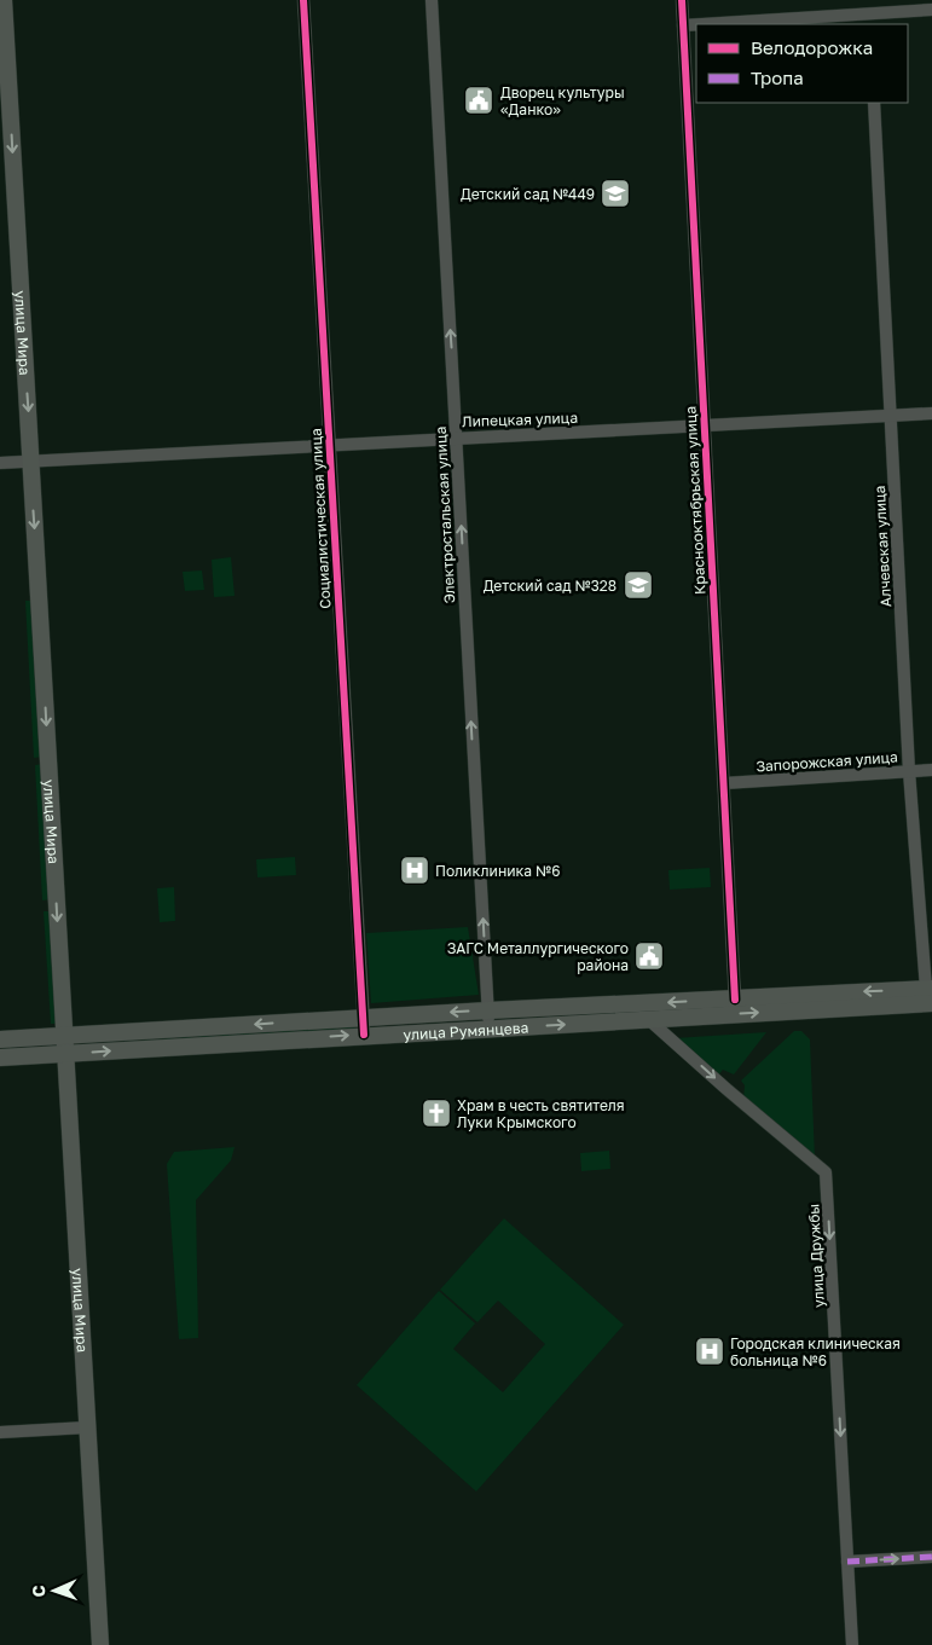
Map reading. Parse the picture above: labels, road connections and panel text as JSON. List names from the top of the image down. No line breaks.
{"streets":{"main road":["улица Мира","улица Румянцева"],"street":["Липецкая улица","Краснооктябрьская улица","Электростальская улица","Социалистическая улица","Алчевская улица","Запорожская улица","улица Дружбы"]},"crossings":[["улица Мира","Липецкая улица"],["улица Мира","улица Румянцева"],["Липецкая улица","Краснооктябрьская улица"],["Липецкая улица","Электростальская улица"],["Липецкая улица","Социалистическая улица"],["Липецкая улица","Алчевская улица"],["Краснооктябрьская улица","Запорожская улица"],["Краснооктябрьская улица","улица Румянцева"],["Электростальская улица","улица Румянцева"],["Социалистическая улица","улица Румянцева"],["Алчевская улица","Запорожская улица"],["Алчевская улица","улица Румянцева"],["улица Румянцева","улица Дружбы"]],"one_way":["улица Мира","Электростальская улица","улица Дружбы"],"places":{"public building":["Дворец культуры «Данко»","ЗАГС Металлургического района"],"school or university":["Детский сад №449","Детский сад №328"],"hospital":["Поликлиника №6","Городская клиническая больница №6"],"church":["Храм в честь святителя Луки Крымского"]},"legend":["Велодорожка","Тропа"],"north":"left"}
